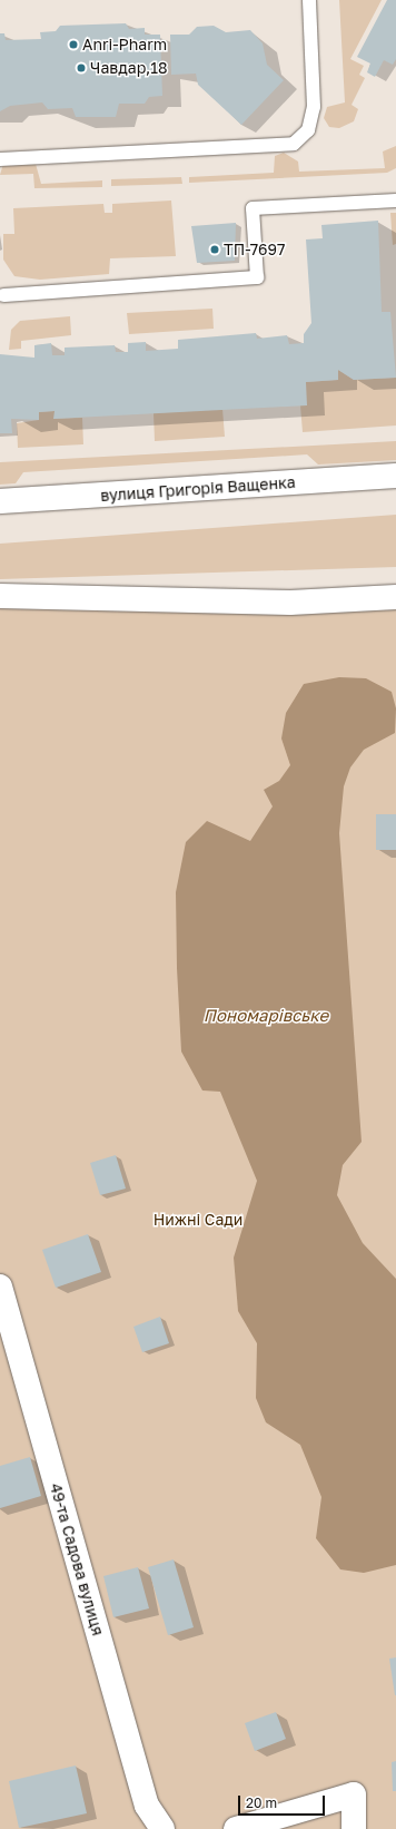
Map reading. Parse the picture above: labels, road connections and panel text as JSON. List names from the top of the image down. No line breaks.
{"streets":{"street":["вулиця Григорія Ващенка","49-та Садова вулиця"]},"water":["Пономарівське"],"parks":["Нижні Сади"],"places":["Anri-Pharm","Чавдар,18","ТП-7697"],"scale_bar":"20 m"}
